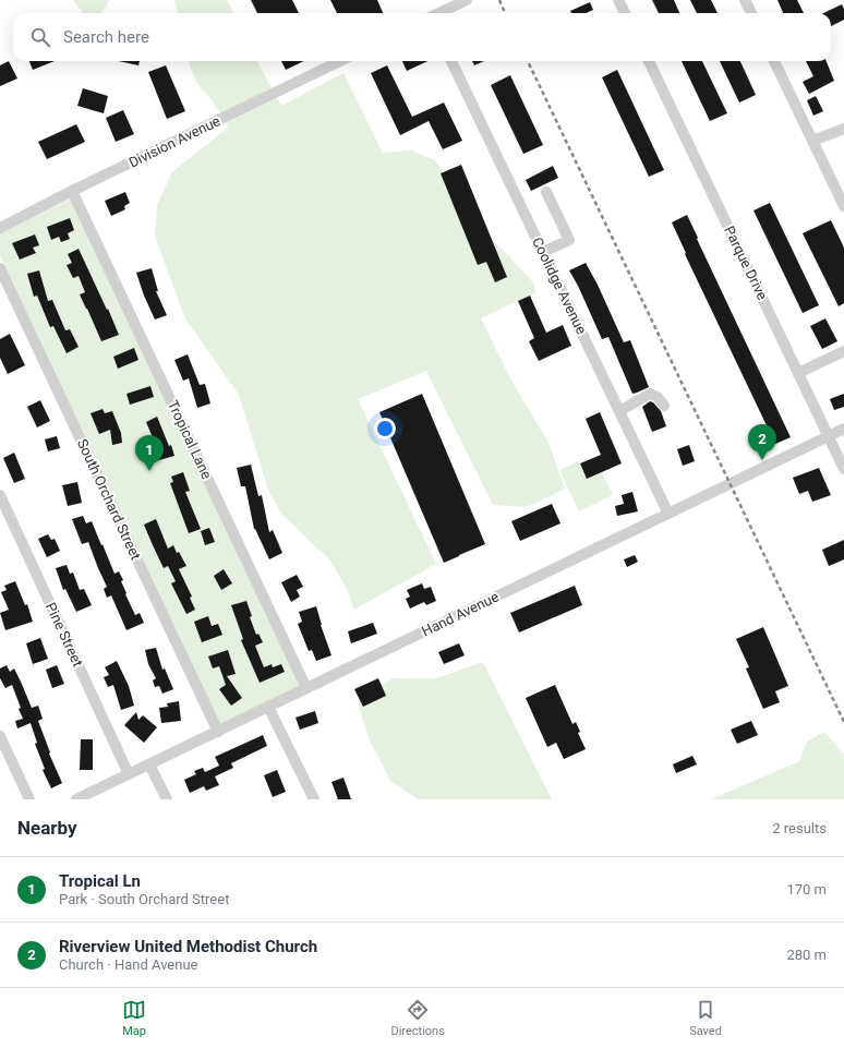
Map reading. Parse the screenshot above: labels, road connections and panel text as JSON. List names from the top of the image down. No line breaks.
{"streets":{"street":["Division Avenue","Parque Drive","Coolidge Avenue","Tropical Lane","South Orchard Street","Hand Avenue","Pine Street"]},"crossings":[["Division Avenue","Tropical Lane"],["Parque Drive","Hand Avenue"],["Coolidge Avenue","Hand Avenue"],["Tropical Lane","Hand Avenue"],["South Orchard Street","Hand Avenue"],["Hand Avenue","Pine Street"]],"page":{"search":"Search here","pins":["2","1"],"heading":["Nearby","2 results"],"list":[{"mark":"1","name":"Tropical Ln","note":"Park · South Orchard Street","value":"170 m"},{"mark":"2","name":"Riverview United Methodist Church","note":"Church · Hand Avenue","value":"280 m"}],"nav":["Map","Directions","Saved"]}}
